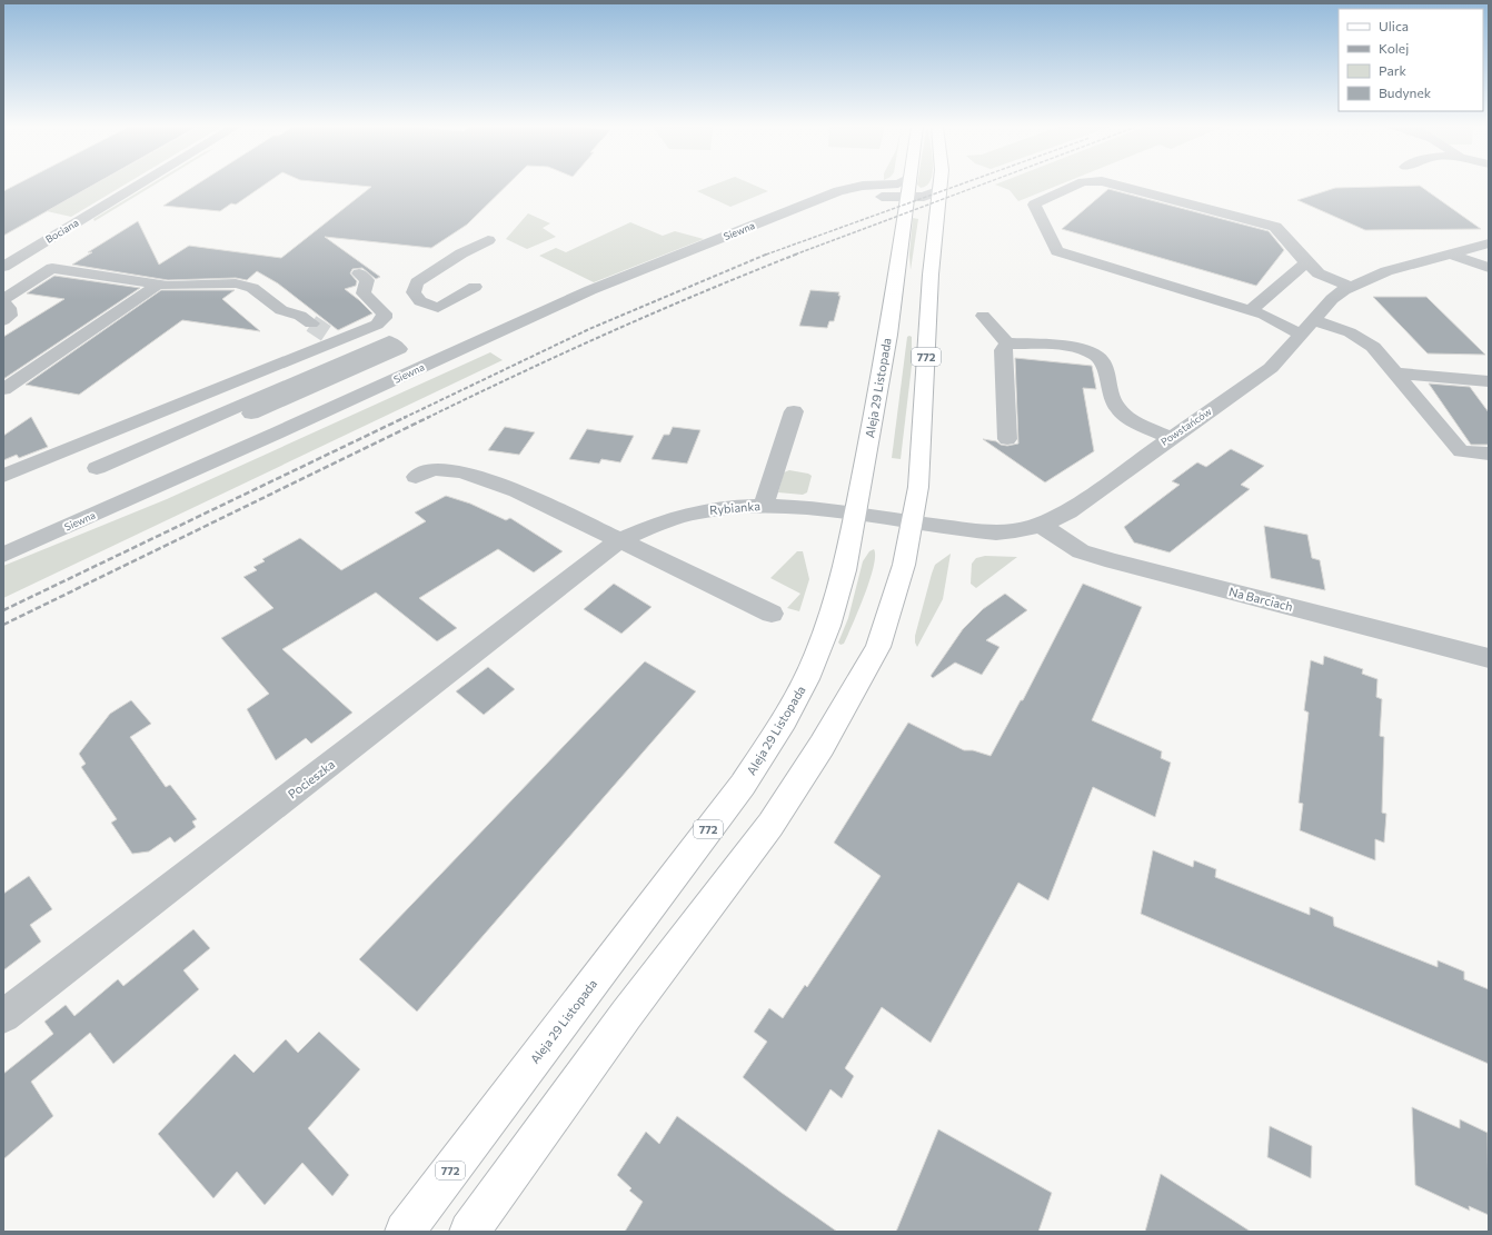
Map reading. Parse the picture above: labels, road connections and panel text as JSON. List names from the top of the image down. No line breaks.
{"streets":{"main road":["772","Aleja 29 Listopada"],"street":["Bociana","Siewna","Powstańców","Rybianka","Na Barciach","Pocieszka"]},"crossings":[["Siewna","772"],["Siewna","Aleja 29 Listopada"],["772","Powstańców"],["Aleja 29 Listopada","Powstańców"],["Aleja 29 Listopada","Rybianka"],["Powstańców","Rybianka"],["Powstańców","Na Barciach"],["Rybianka","Pocieszka"]],"legend":["Ulica","Kolej","Park","Budynek"]}
